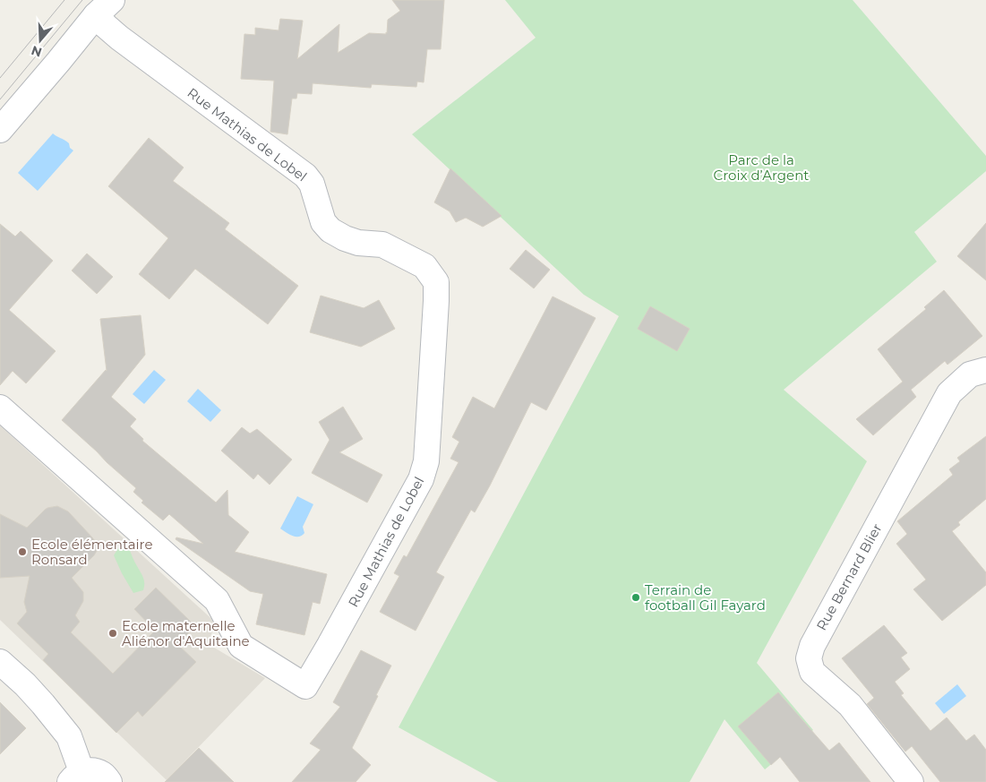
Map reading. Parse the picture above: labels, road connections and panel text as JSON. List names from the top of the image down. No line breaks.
{"streets":{"street":["Rue Mathias de Lobel","Rue Bernard Blier"]},"parks":["Parc de la Croix d’Argent"],"places":["Ecole élémentaire Ronsard","Terrain de football Gil Fayard","Ecole maternelle Aliénor d'Aquitaine"],"north":"bottom"}
